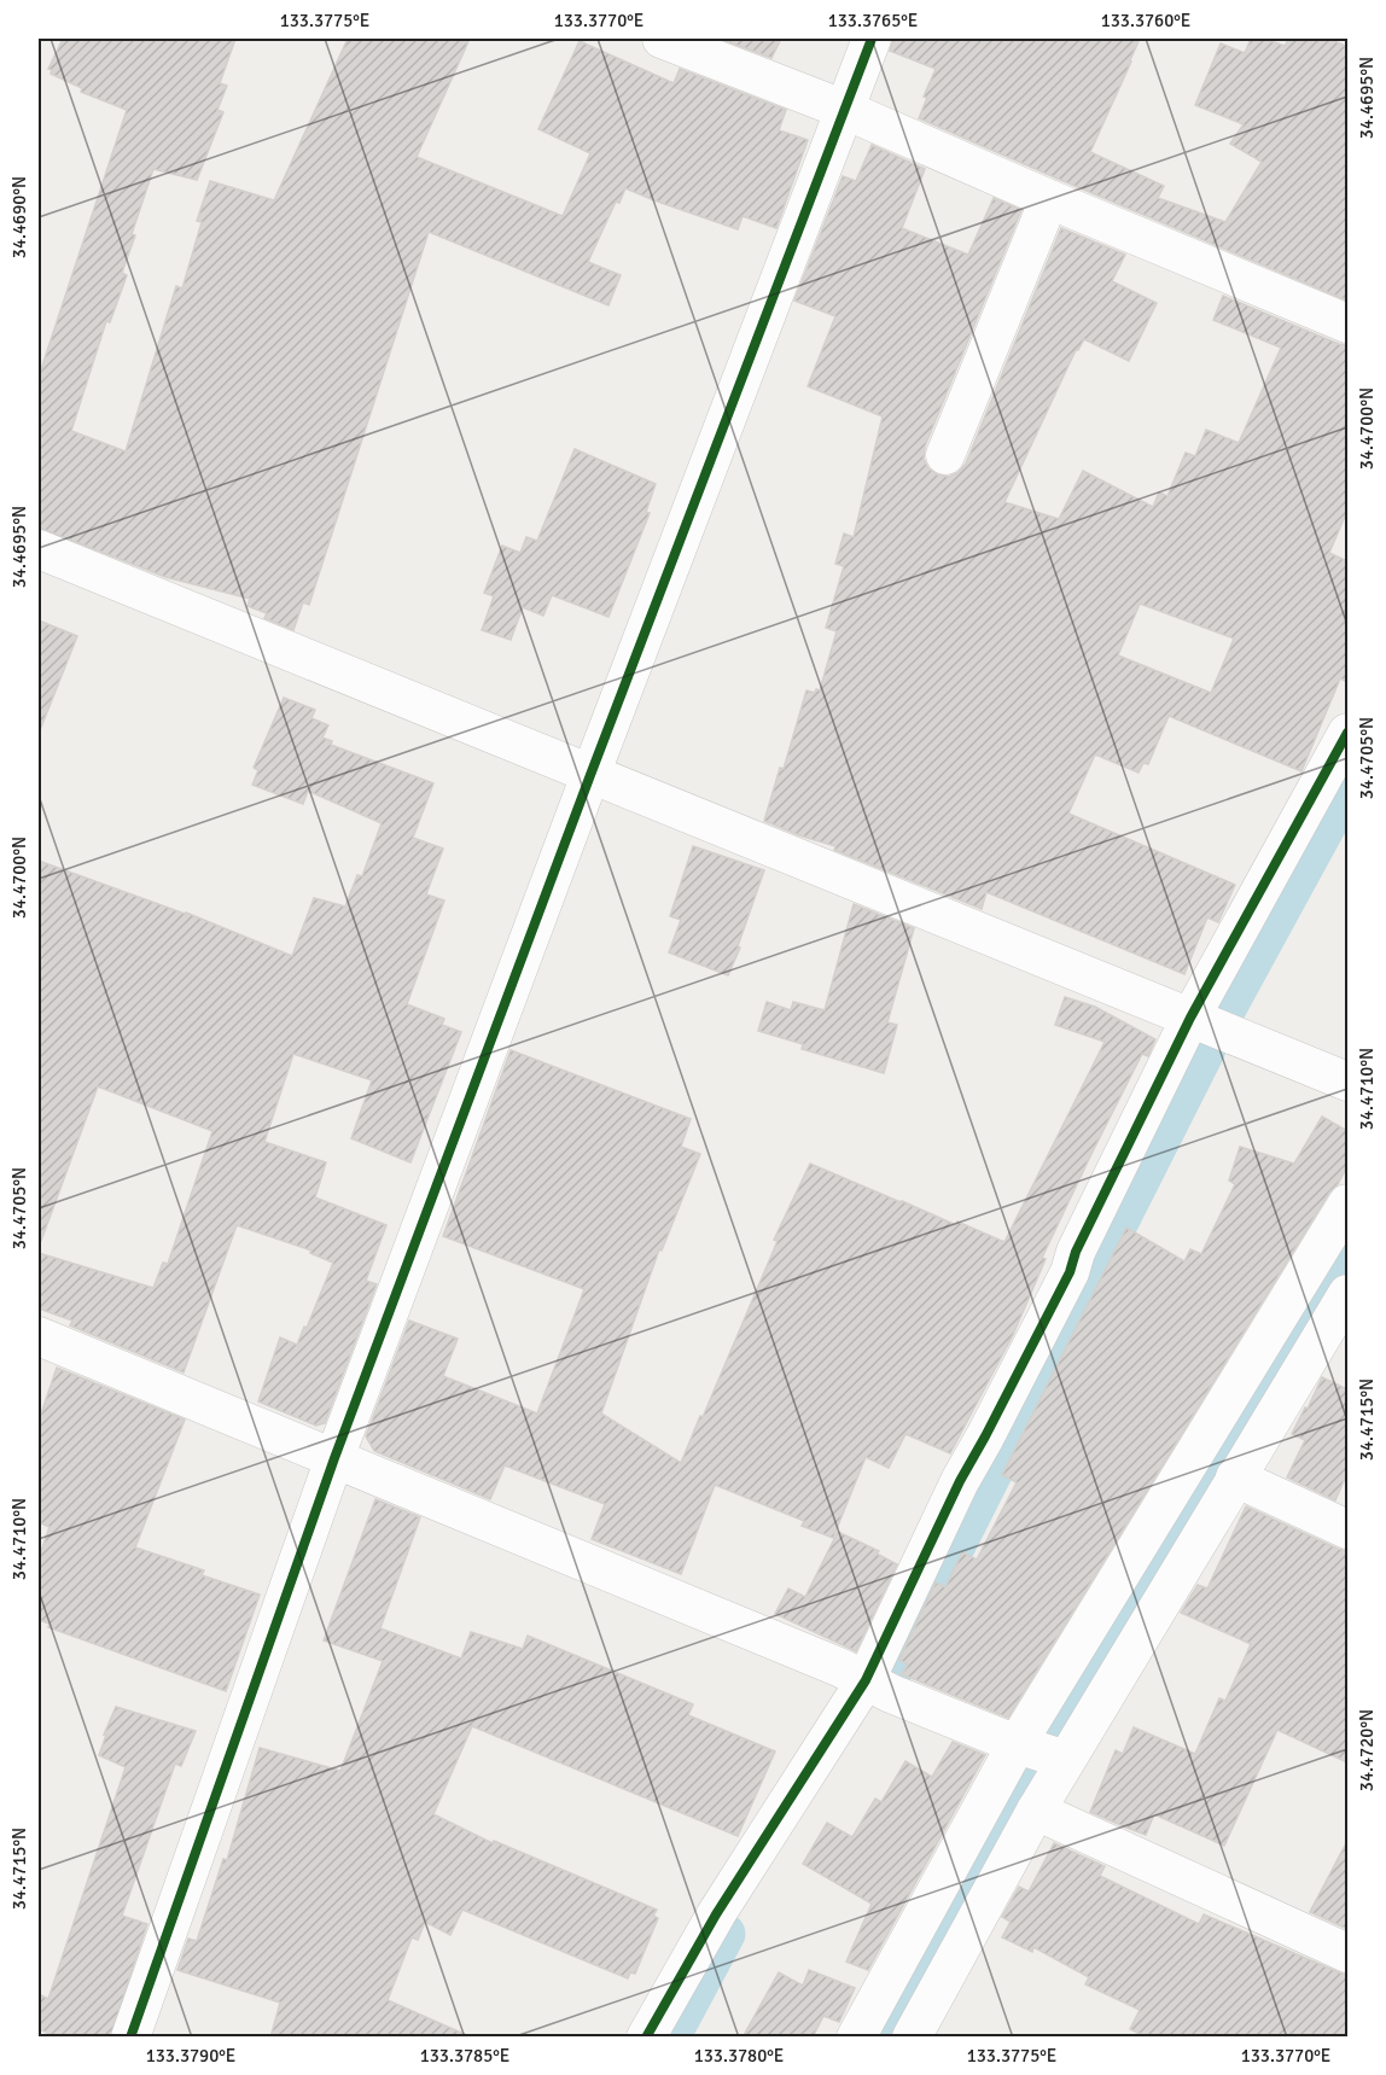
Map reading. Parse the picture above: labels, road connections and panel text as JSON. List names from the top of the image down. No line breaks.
{"coordinates":["133.3775°E","133.3770°E","133.3765°E","133.3760°E","34.4695°N","34.4690°N","34.4700°N","34.4705°N","34.4710°N","34.4715°N","34.4720°N","133.3790°E","133.3785°E","133.3780°E"]}
